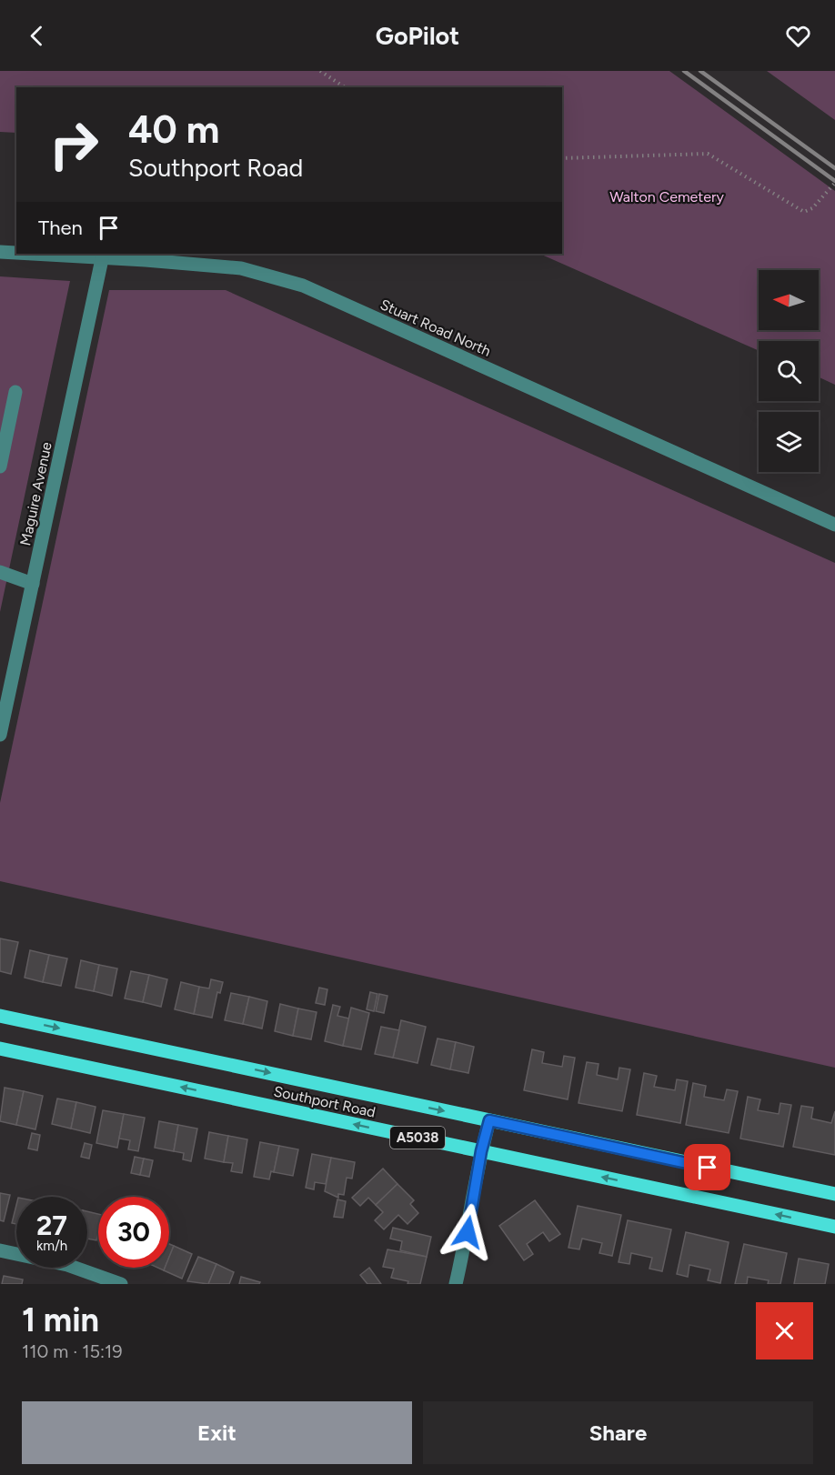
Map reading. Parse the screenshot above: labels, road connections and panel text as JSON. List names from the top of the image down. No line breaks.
{"streets":{"main road":["Southport Road","A5038"],"street":["Stuart Road North","Maguire Avenue"]},"crossings":[["Stuart Road North","Maguire Avenue"]],"parks":["Walton Cemetery"],"north":"left","page":{"header":"GoPilot","turn":["40 m","Southport Road"],"then":"Then","speed":"27 km/h","limit":"30","heading":["1 min","110 m · 15:19"],"buttons":["Exit","Share"]}}
